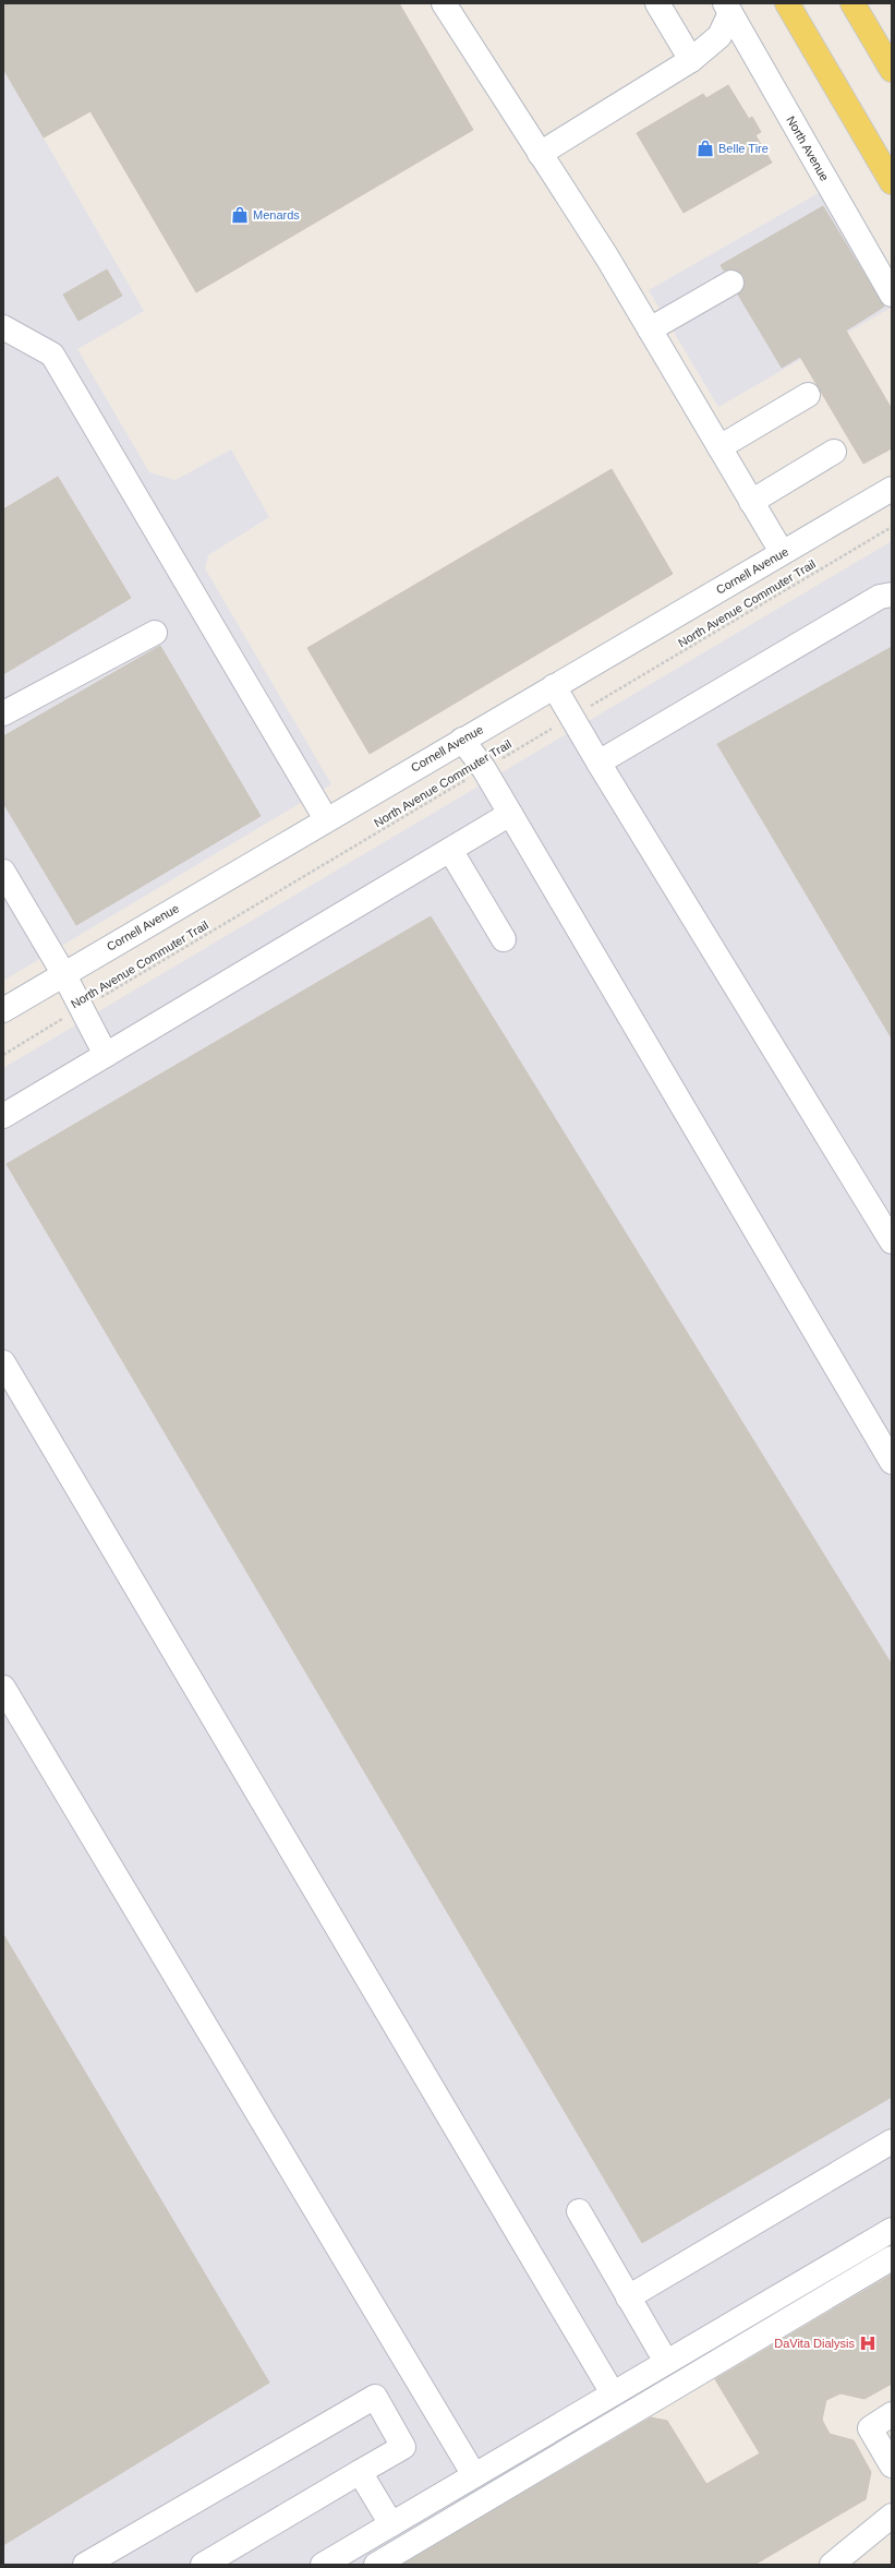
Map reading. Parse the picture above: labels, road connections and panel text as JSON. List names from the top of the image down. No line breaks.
{"streets":{"street":["North Avenue","Cornell Avenue"],"path":["North Avenue Commuter Trail"]},"places":{"shop":["Belle Tire","Menards"],"hospital":["DaVita Dialysis"]}}
